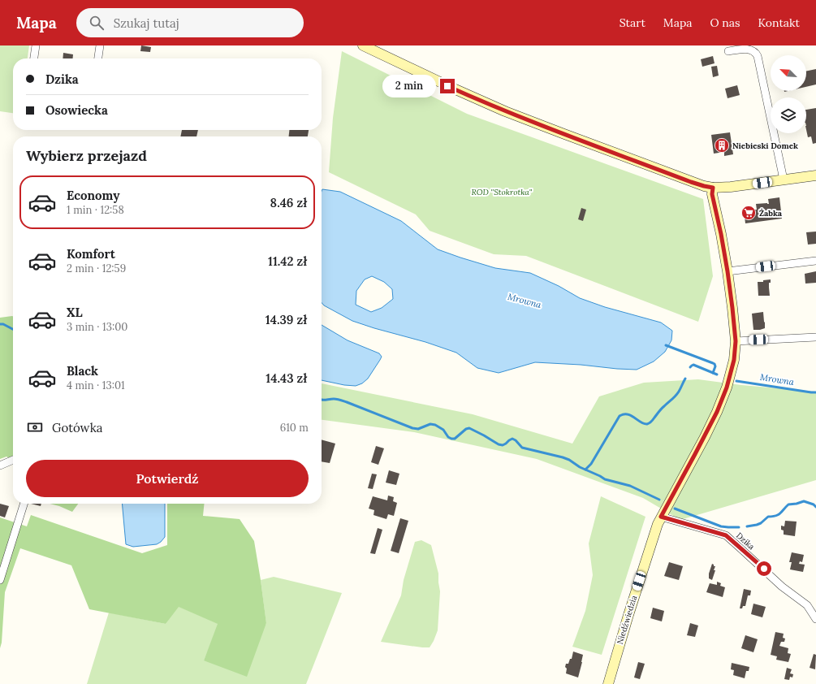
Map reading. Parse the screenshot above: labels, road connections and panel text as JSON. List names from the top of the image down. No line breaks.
{"streets":{"street":["Dzika","Niedźwiedzia"]},"crossings":[["Dzika","Niedźwiedzia"]],"water":["Mrowna"],"parks":["ROD \"Stokrotka\""],"places":{"building":["Niebieski Domek"],"supermarket":["Żabka"]},"north":"top left","page":{"header":"Mapa","search":"Szukaj tutaj","nav":["Start","Mapa","O nas","Kontakt"],"banner":["Dzika","Osowiecka"],"bubble":"2 min","heading":"Wybierz przejazd","list":[{"name":"Economy","note":"1 min · 12:58","value":"8.46 zł"},{"name":"Komfort","note":"2 min · 12:59","value":"11.42 zł"},{"name":"XL","note":"3 min · 13:00","value":"14.39 zł"},{"name":"Black","note":"4 min · 13:01","value":"14.43 zł"}],"pay":["Gotówka","610 m"],"buttons":"Potwierdź"}}
